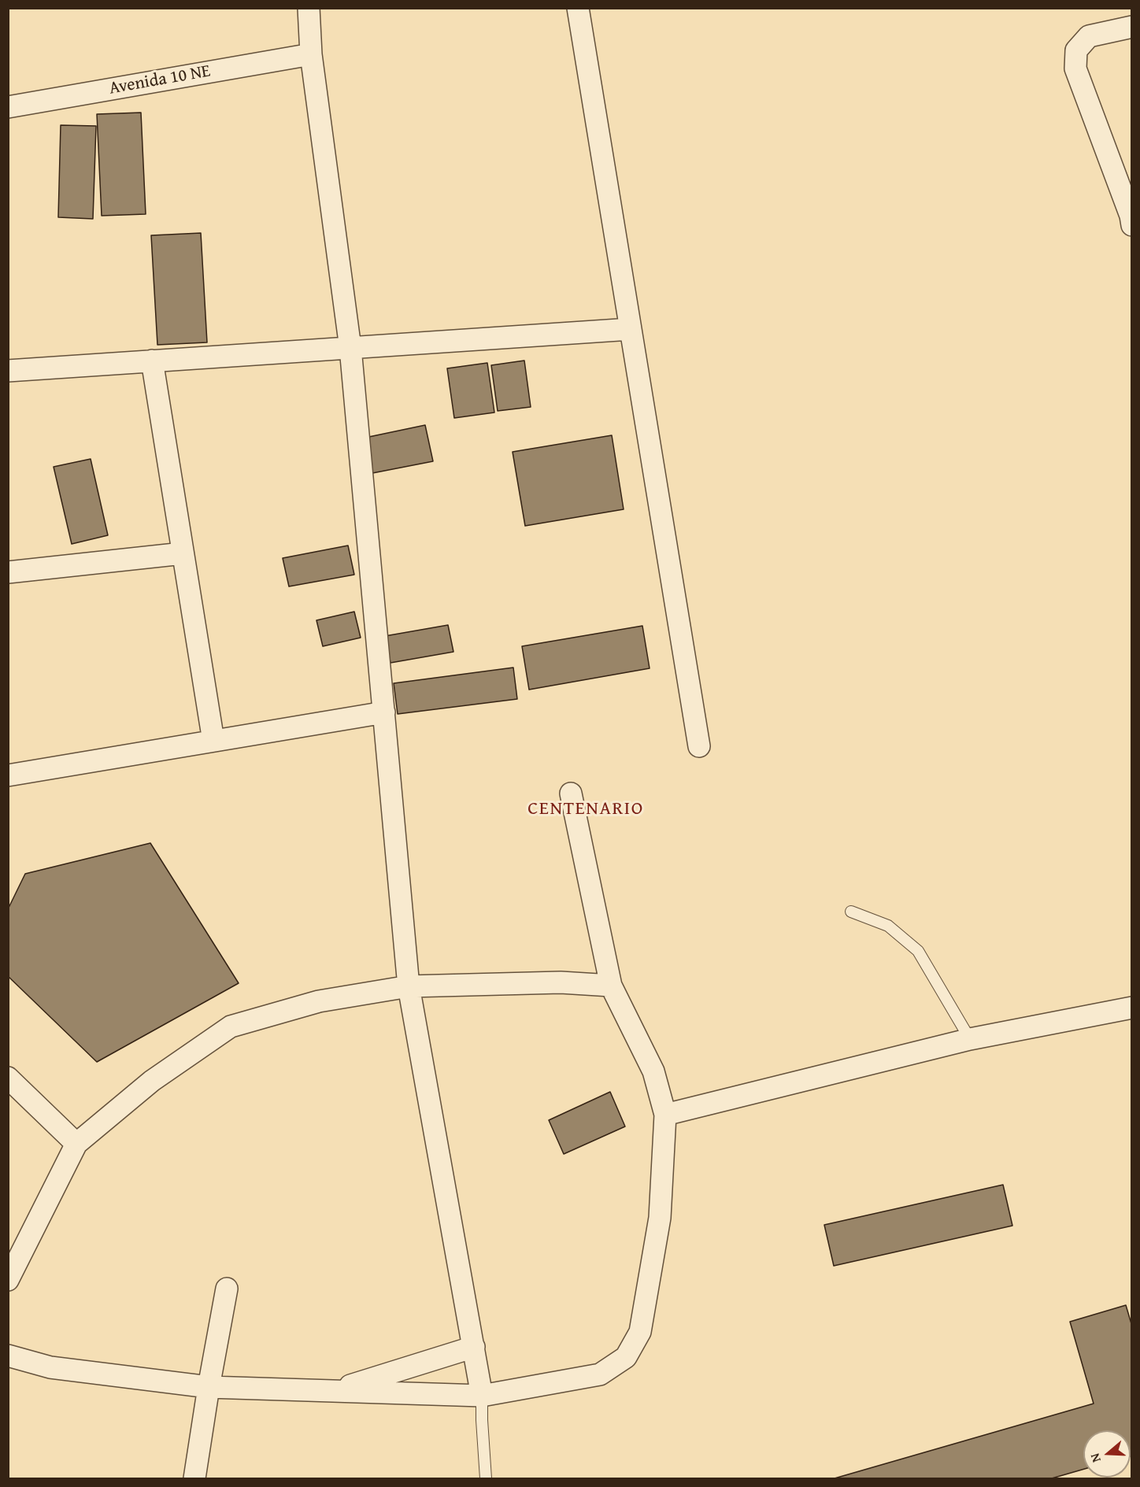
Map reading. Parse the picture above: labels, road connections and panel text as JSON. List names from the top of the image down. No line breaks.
{"streets":{"street":["Avenida 10 NE"]},"districts":["CENTENARIO"],"north":"left"}
